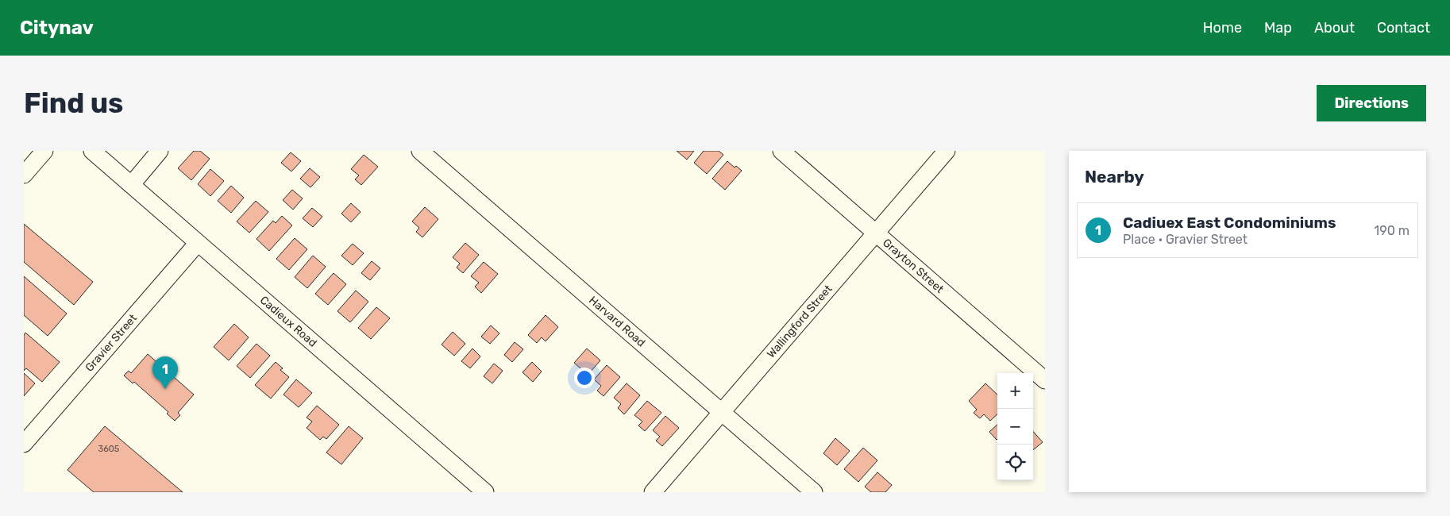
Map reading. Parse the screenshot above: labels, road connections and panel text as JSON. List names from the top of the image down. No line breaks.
{"streets":{"street":["Grayton Street","Cadieux Road","Harvard Road","Wallingford Street","Gravier Street"]},"crossings":[["Grayton Street","Wallingford Street"],["Cadieux Road","Gravier Street"],["Harvard Road","Wallingford Street"]],"house_numbers":["3605"],"page":{"header":"Citynav","nav":["Home","Map","About","Contact"],"buttons":"Directions","title":"Find us","heading":"Nearby","list":[{"mark":"1","name":"Cadiuex East Condominiums","note":"Place · Gravier Street","value":"190 m"}],"pins":"1","map_buttons":["+","−"]}}
